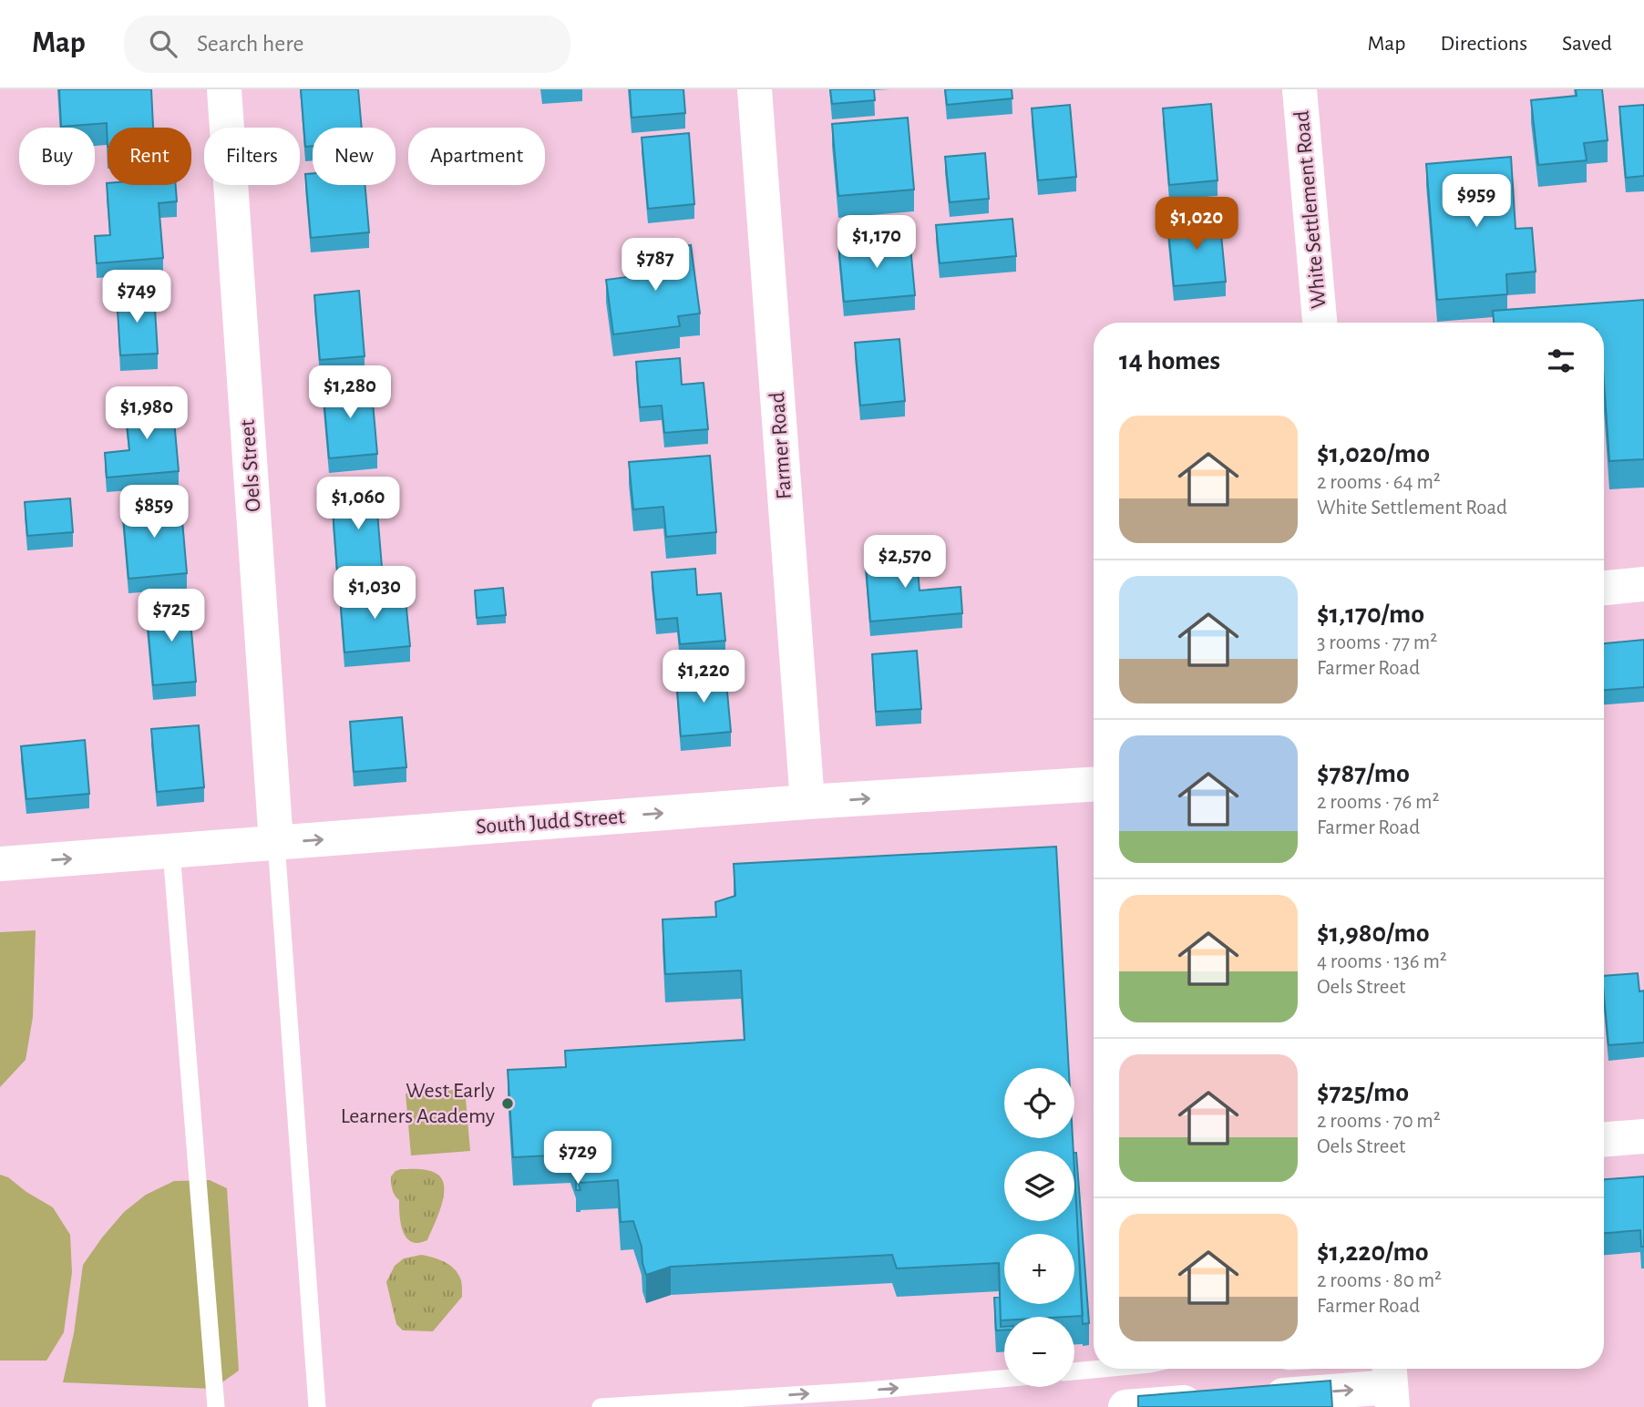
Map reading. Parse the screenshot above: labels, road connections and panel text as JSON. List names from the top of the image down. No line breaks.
{"streets":{"street":["White Settlement Road","Farmer Road","Oels Street","South Judd Street"]},"crossings":[["Farmer Road","South Judd Street"],["Oels Street","South Judd Street"]],"one_way":["South Judd Street"],"places":["West Early Learners Academy"],"page":{"header":"Map","search":"Search here","nav":["Map","Directions","Saved"],"chip":["Buy","Rent","Filters","New","Apartment"],"price":["$959","$1,020","$1,170","$787","$749","$1,280","$1,980","$1,060","$859","$2,570","$1,030","$725","$1,220","$729"],"heading":"14 homes","list":[{"name":"$1,020/mo","note":"2 rooms · 64 m² · White Settlement Road"},{"name":"$1,170/mo","note":"3 rooms · 77 m² · Farmer Road"},{"name":"$787/mo","note":"2 rooms · 76 m² · Farmer Road"},{"name":"$1,980/mo","note":"4 rooms · 136 m² · Oels Street"},{"name":"$725/mo","note":"2 rooms · 70 m² · Oels Street"},{"name":"$1,220/mo","note":"2 rooms · 80 m² · Farmer Road"}],"map_buttons":["+","−"]}}
